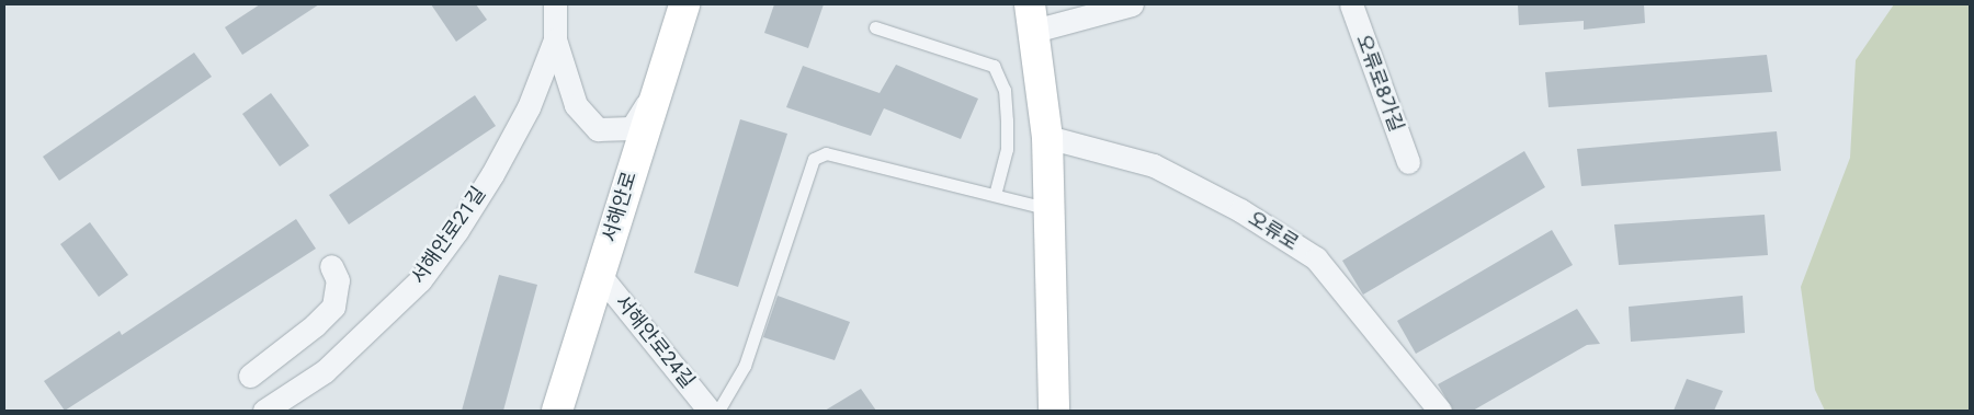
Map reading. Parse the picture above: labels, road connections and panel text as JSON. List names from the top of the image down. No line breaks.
{"streets":{"main road":["서해안로"],"street":["오류로8가길","오류로","서해안로21길","서해안로24길"]},"crossings":[["서해안로","서해안로21길"],["서해안로","서해안로24길"]]}
